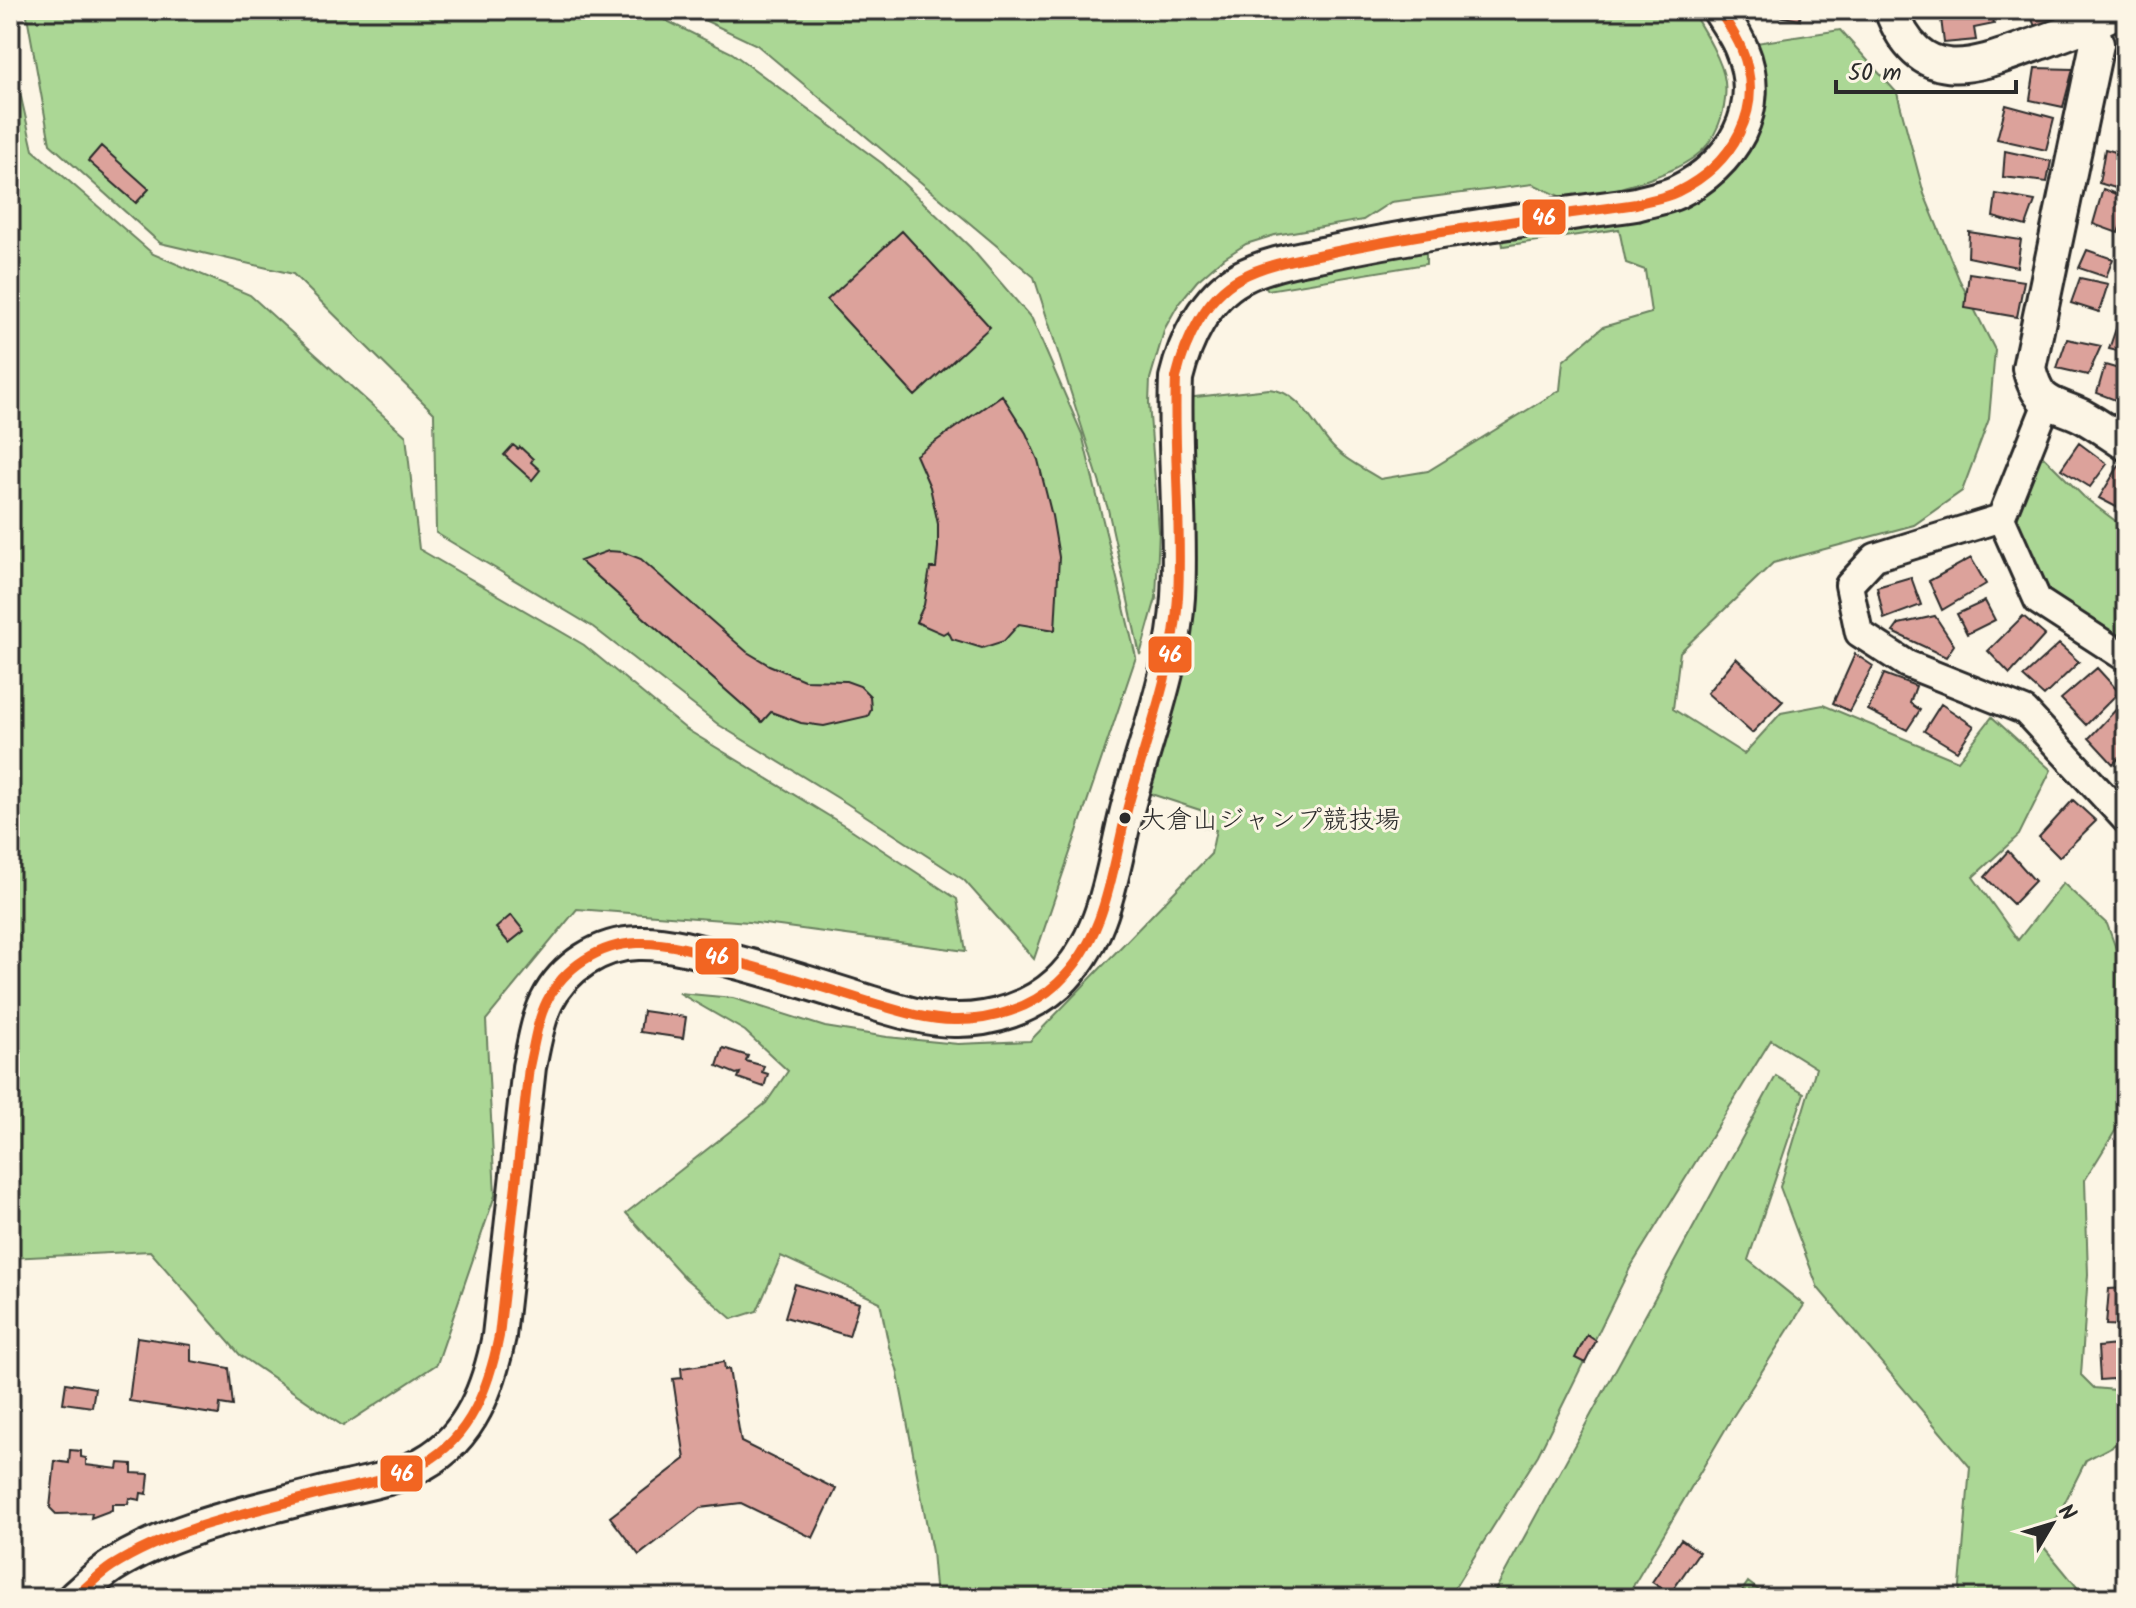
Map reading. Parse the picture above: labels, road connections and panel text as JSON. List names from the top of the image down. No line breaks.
{"places":["大倉山ジャンプ競技場"],"lines":["transit line 46"],"scale_bar":"50 m","north":"top right"}
